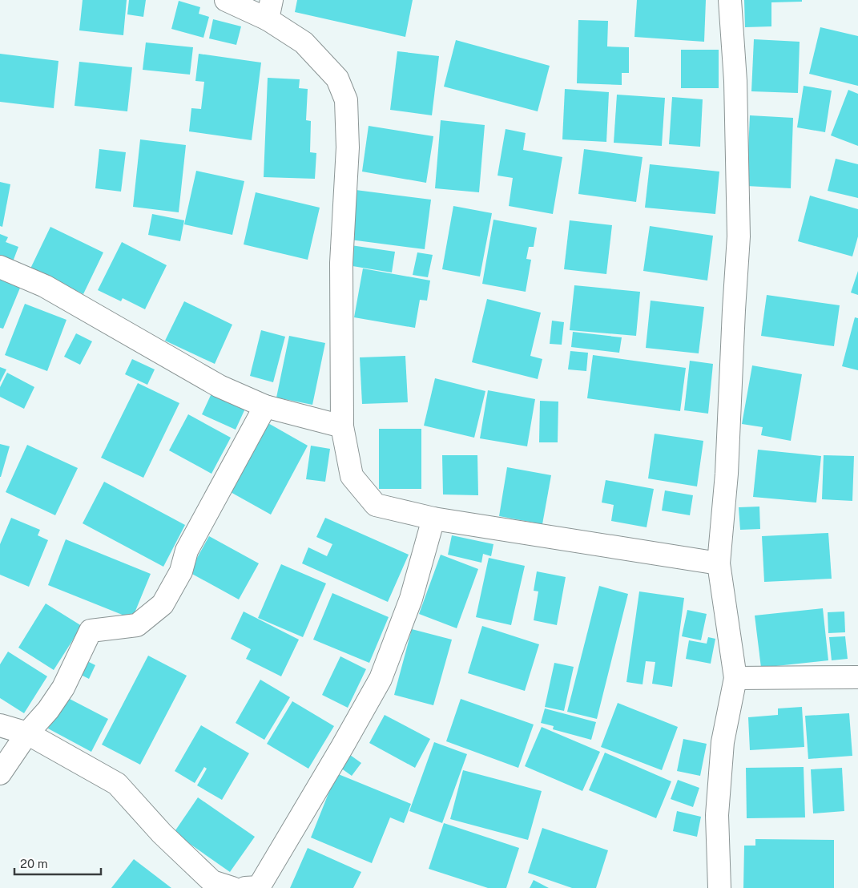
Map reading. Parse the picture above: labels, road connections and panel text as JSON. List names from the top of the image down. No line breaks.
{"scale_bar":"20 m"}
